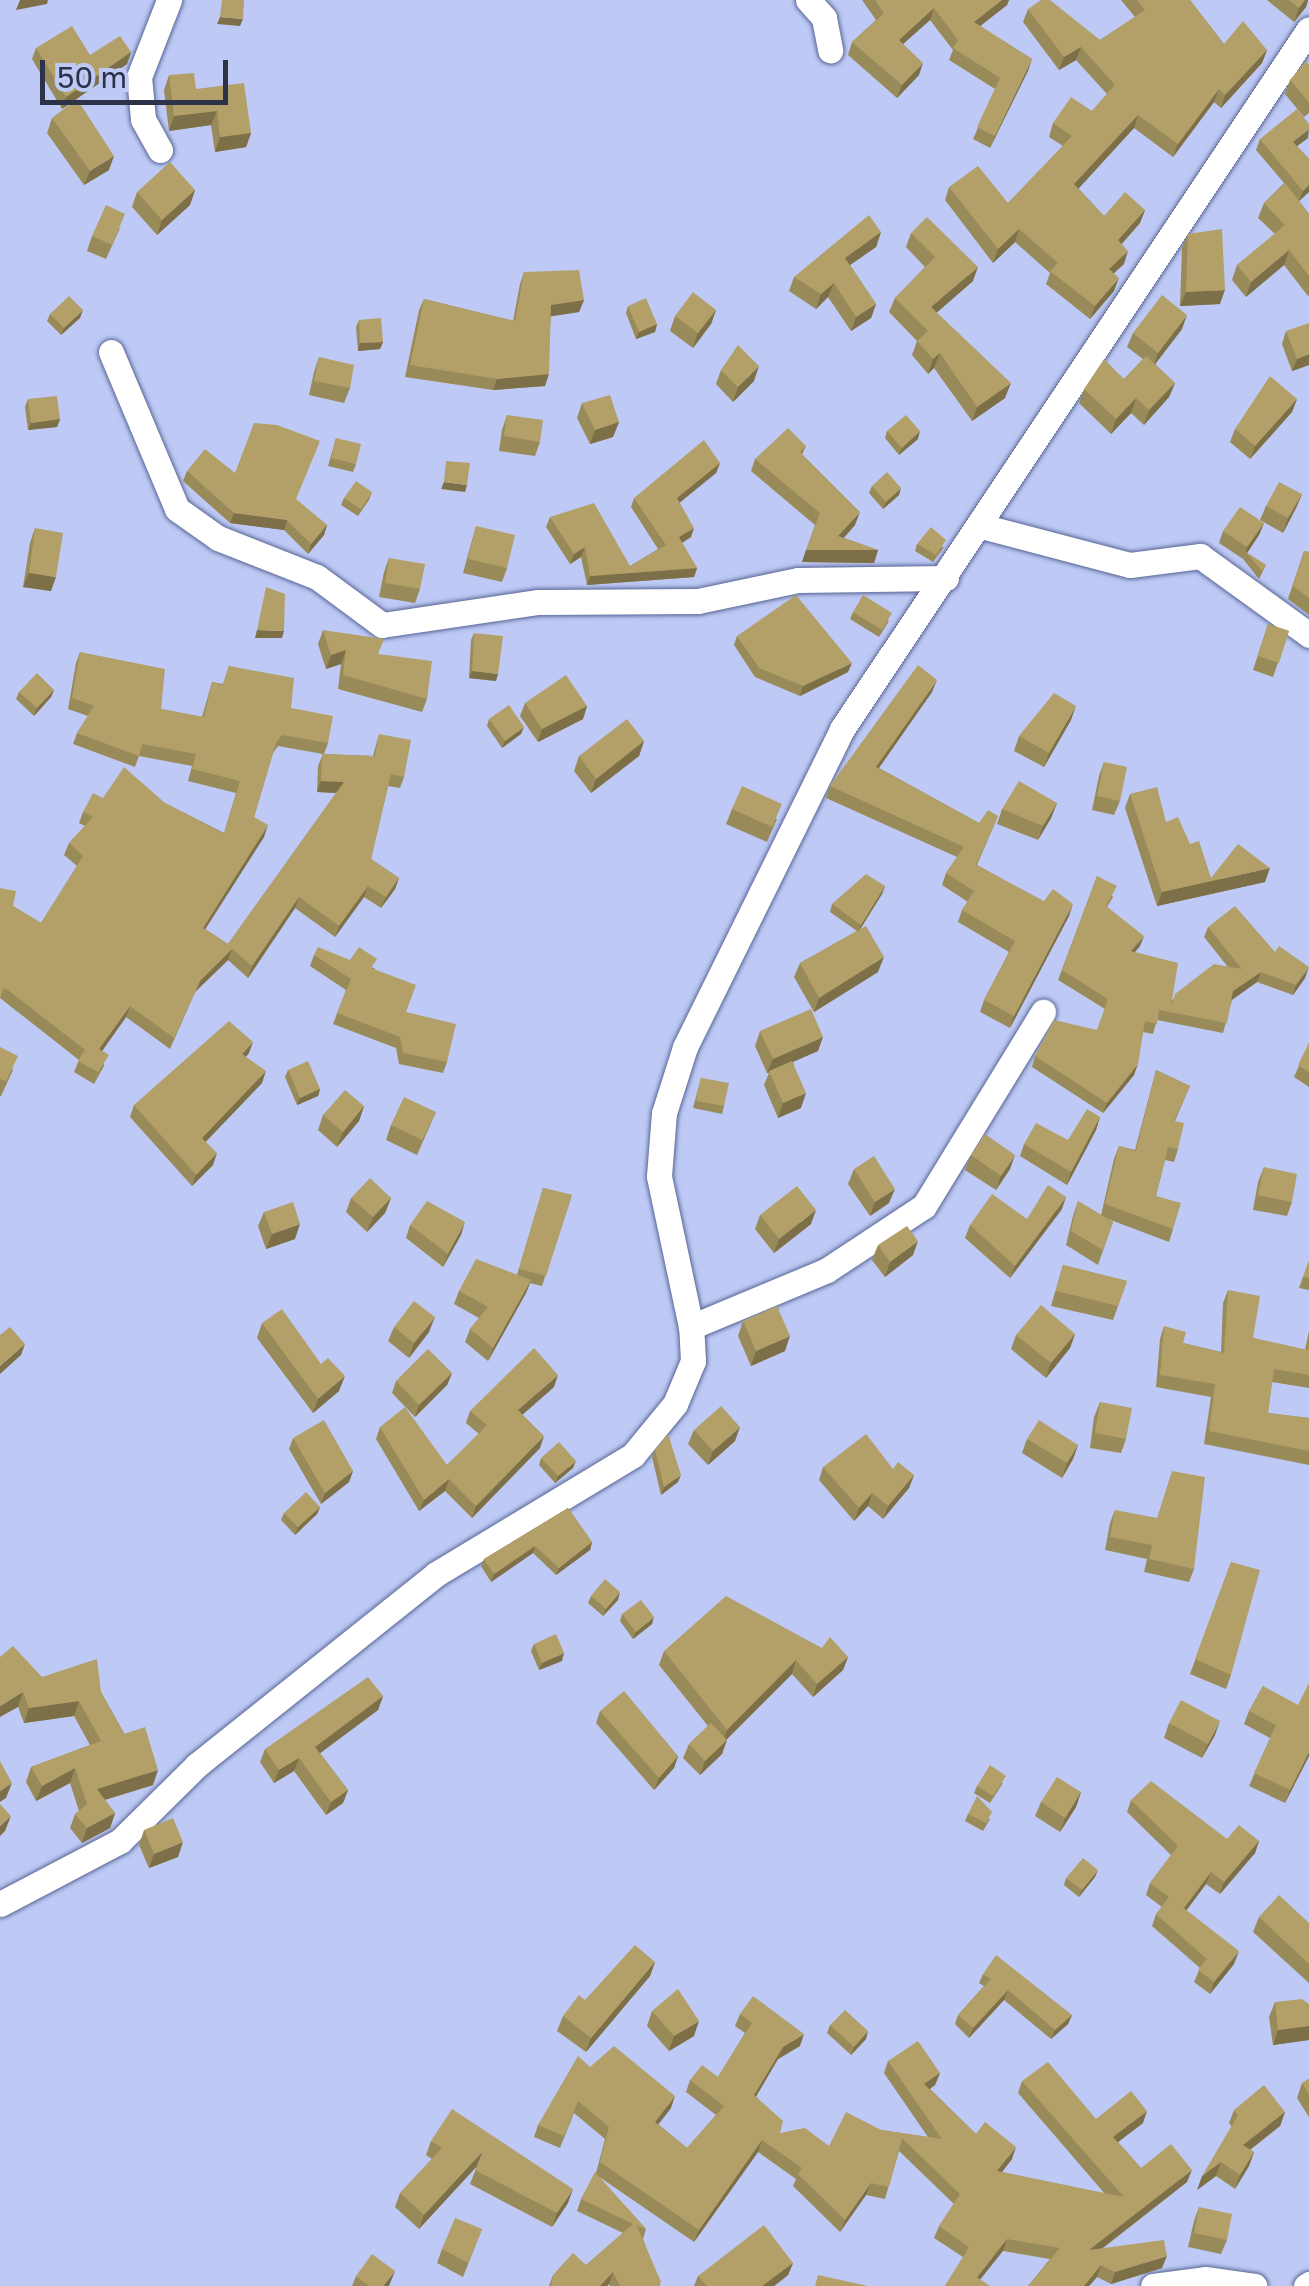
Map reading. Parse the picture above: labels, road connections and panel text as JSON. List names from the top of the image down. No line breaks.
{"scale_bar":"50 m"}
